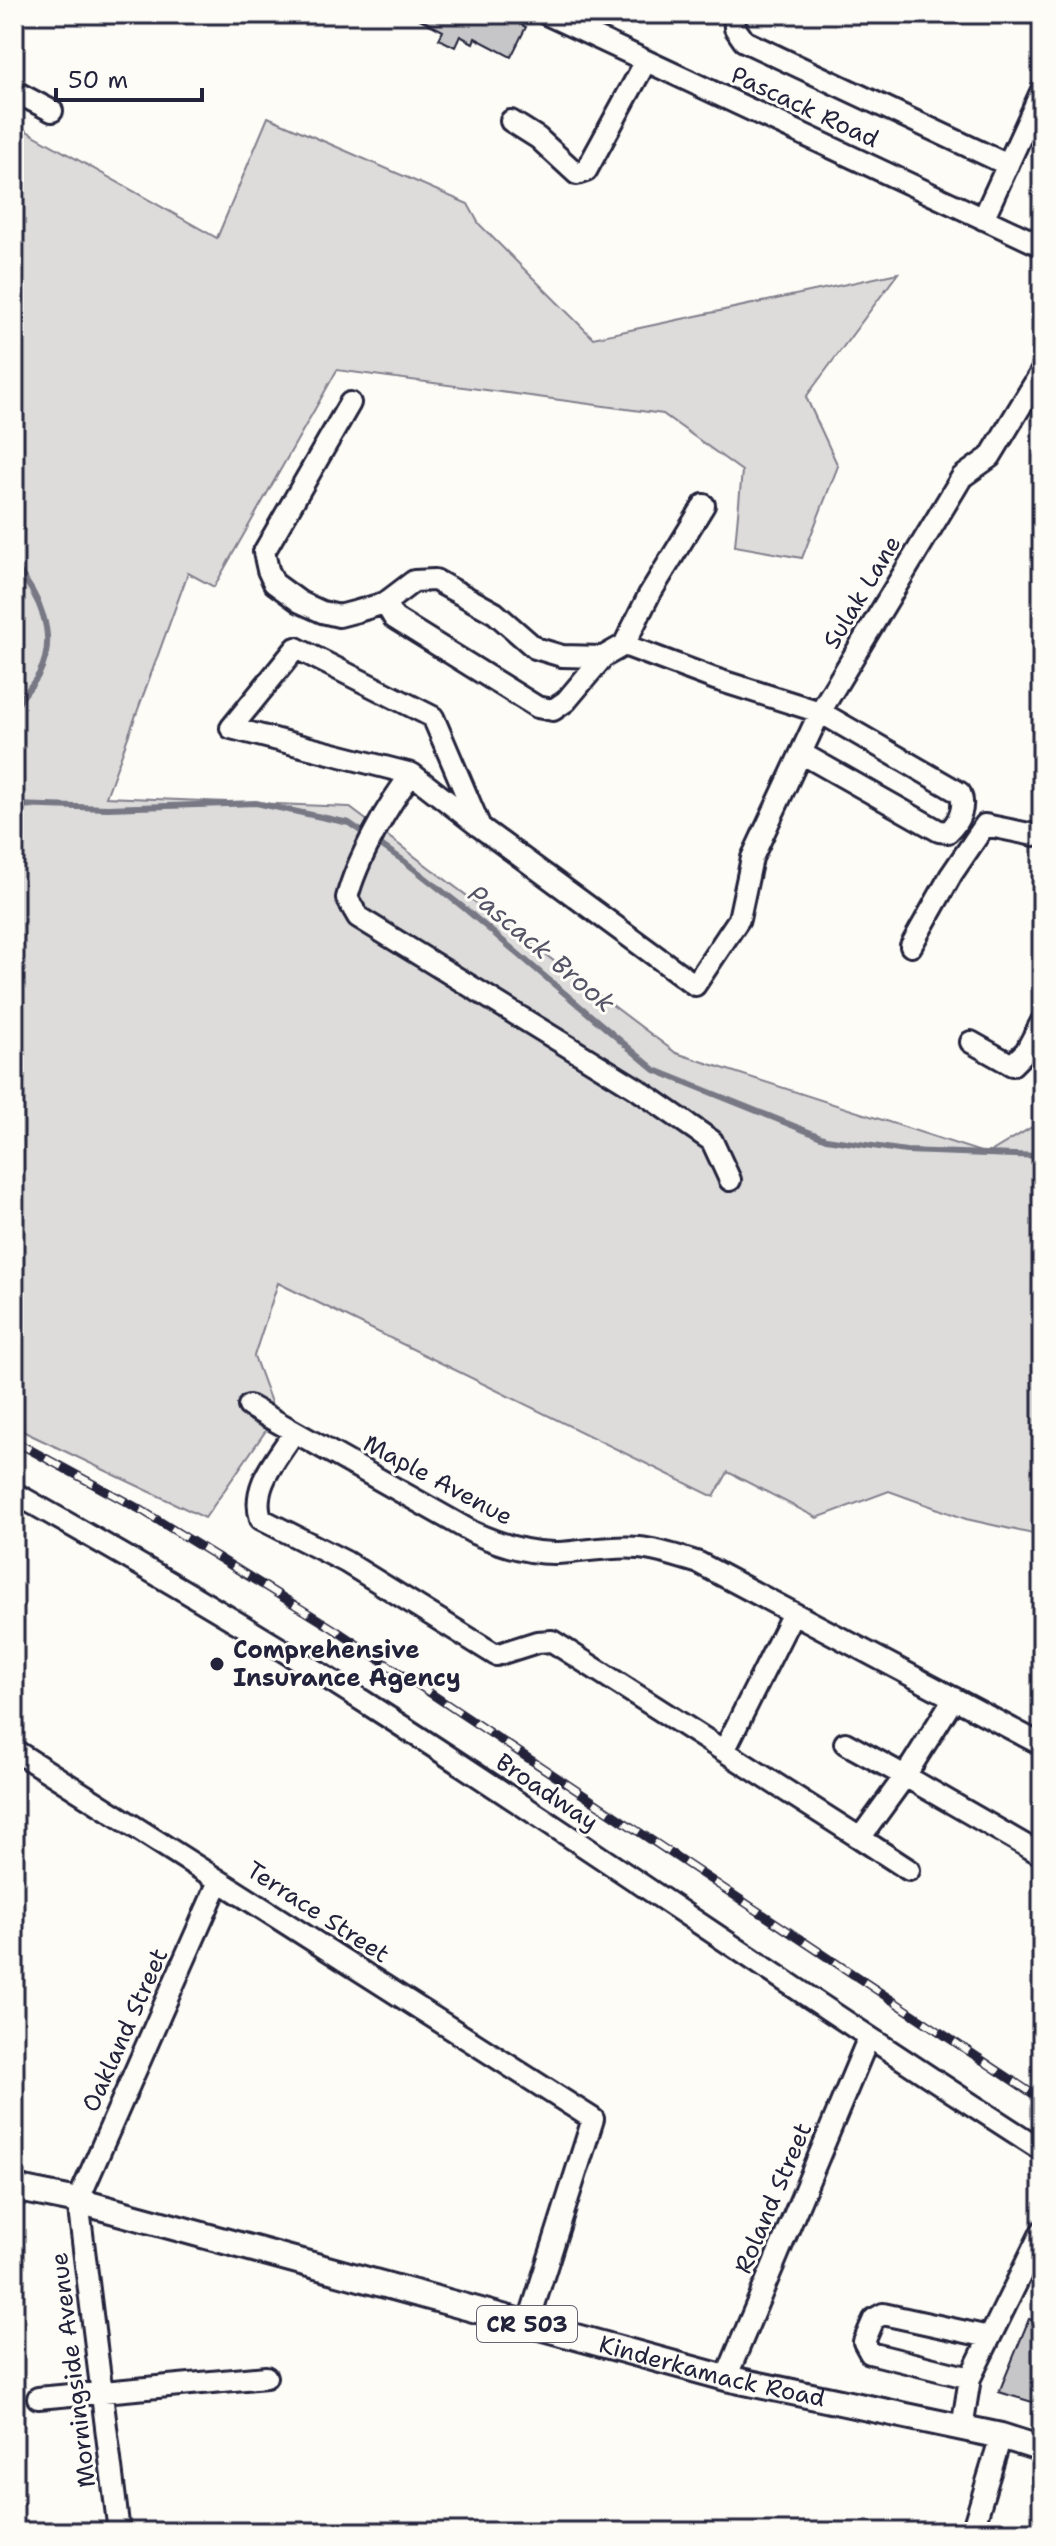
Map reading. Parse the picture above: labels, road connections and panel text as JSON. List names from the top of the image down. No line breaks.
{"streets":{"main road":["CR 503","Kinderkamack Road"],"street":["Pascack Road","Sulak Lane","Maple Avenue","Broadway","Terrace Street","Oakland Street","Roland Street","Morningside Avenue"]},"crossings":[["Broadway","Roland Street"],["Terrace Street","Oakland Street"],["Terrace Street","Kinderkamack Road"],["Oakland Street","Morningside Avenue"],["Oakland Street","Kinderkamack Road"],["Roland Street","Kinderkamack Road"],["Morningside Avenue","Kinderkamack Road"]],"water":["Pascack Brook"],"places":["Comprehensive Insurance Agency"],"scale_bar":"50 m"}
